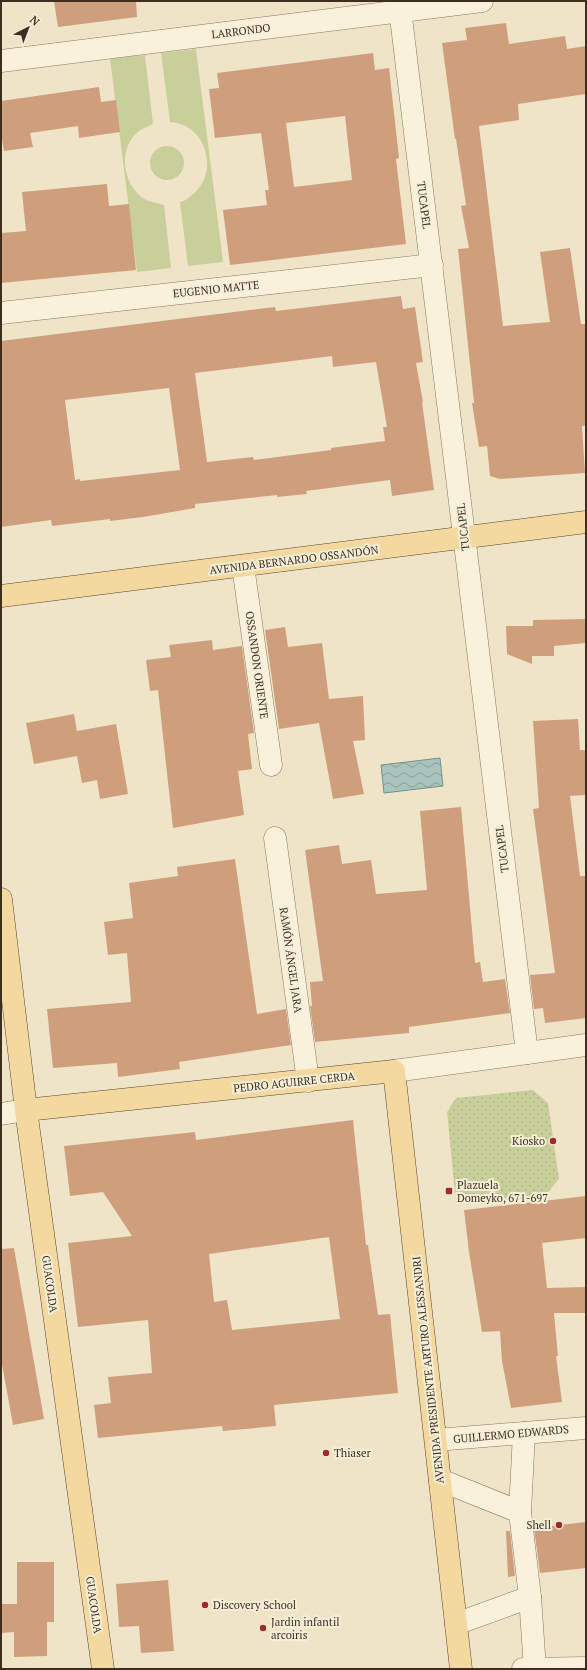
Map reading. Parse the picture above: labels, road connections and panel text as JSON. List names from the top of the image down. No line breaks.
{"streets":{"main road":["AVENIDA BERNARDO OSSANDÓN","PEDRO AGUIRRE CERDA","GUACOLDA","AVENIDA PRESIDENTE ARTURO ALESSANDRI"],"street":["LARRONDO","TUCAPEL","EUGENIO MATTE","OSSANDON ORIENTE","RAMÓN ÁNGEL JARA","GUILLERMO EDWARDS"]},"crossings":[["LARRONDO","TUCAPEL"],["TUCAPEL","EUGENIO MATTE"],["TUCAPEL","AVENIDA BERNARDO OSSANDÓN"],["TUCAPEL","PEDRO AGUIRRE CERDA"],["AVENIDA BERNARDO OSSANDÓN","OSSANDON ORIENTE"],["RAMÓN ÁNGEL JARA","PEDRO AGUIRRE CERDA"],["PEDRO AGUIRRE CERDA","GUACOLDA"],["PEDRO AGUIRRE CERDA","AVENIDA PRESIDENTE ARTURO ALESSANDRI"],["AVENIDA PRESIDENTE ARTURO ALESSANDRI","GUILLERMO EDWARDS"]],"places":{"other":["Kiosko","Thiaser","Shell","Discovery School","Jardin infantil arcoiris"],"transit":["Plazuela Domeyko, 671-697"]},"north":"top right"}
